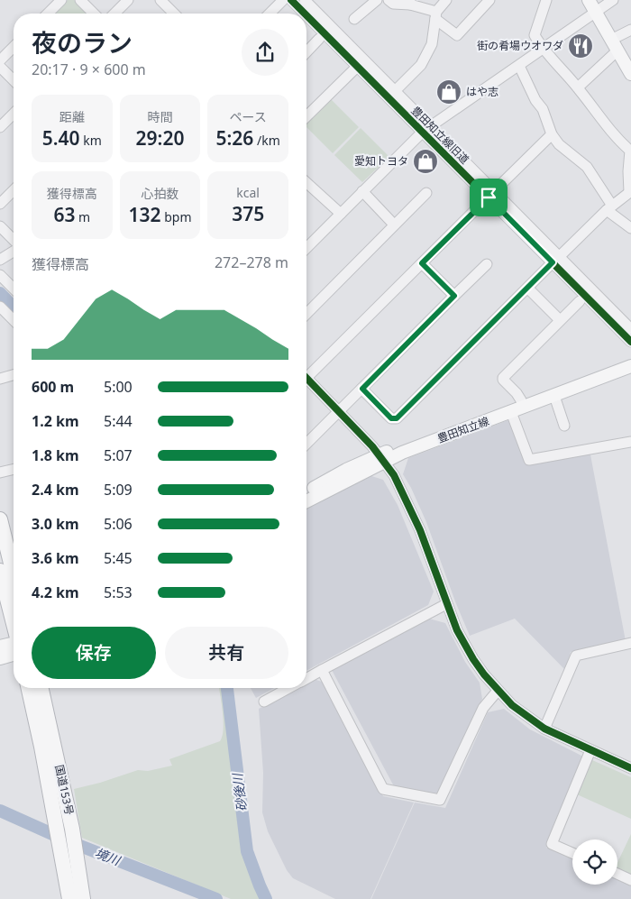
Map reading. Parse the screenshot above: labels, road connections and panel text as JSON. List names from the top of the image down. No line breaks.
{"streets":{"highway":["国道153号"],"main road":["豊田知立線"],"street":["豊田知立線旧道"]},"water":["砂後川","境川"],"places":{"restaurant":["街の肴場ウオワダ"],"shop":["はや志","愛知トヨタ"]},"page":{"heading":["夜のラン","20:17 · 9 × 600 m"],"stats":[["距離","5.40 km"],["時間","29:20"],["ペース","5:26 /km"],["獲得標高","63 m"],["心拍数","132 bpm"],["kcal","375"]],"chart":["獲得標高","272–278 m"],"list":[{"name":"600 m","note":"5:00"},{"name":"1.2 km","note":"5:44"},{"name":"1.8 km","note":"5:07"},{"name":"2.4 km","note":"5:09"},{"name":"3.0 km","note":"5:06"},{"name":"3.6 km","note":"5:45"},{"name":"4.2 km","note":"5:53"}],"buttons":["保存","共有"]}}
